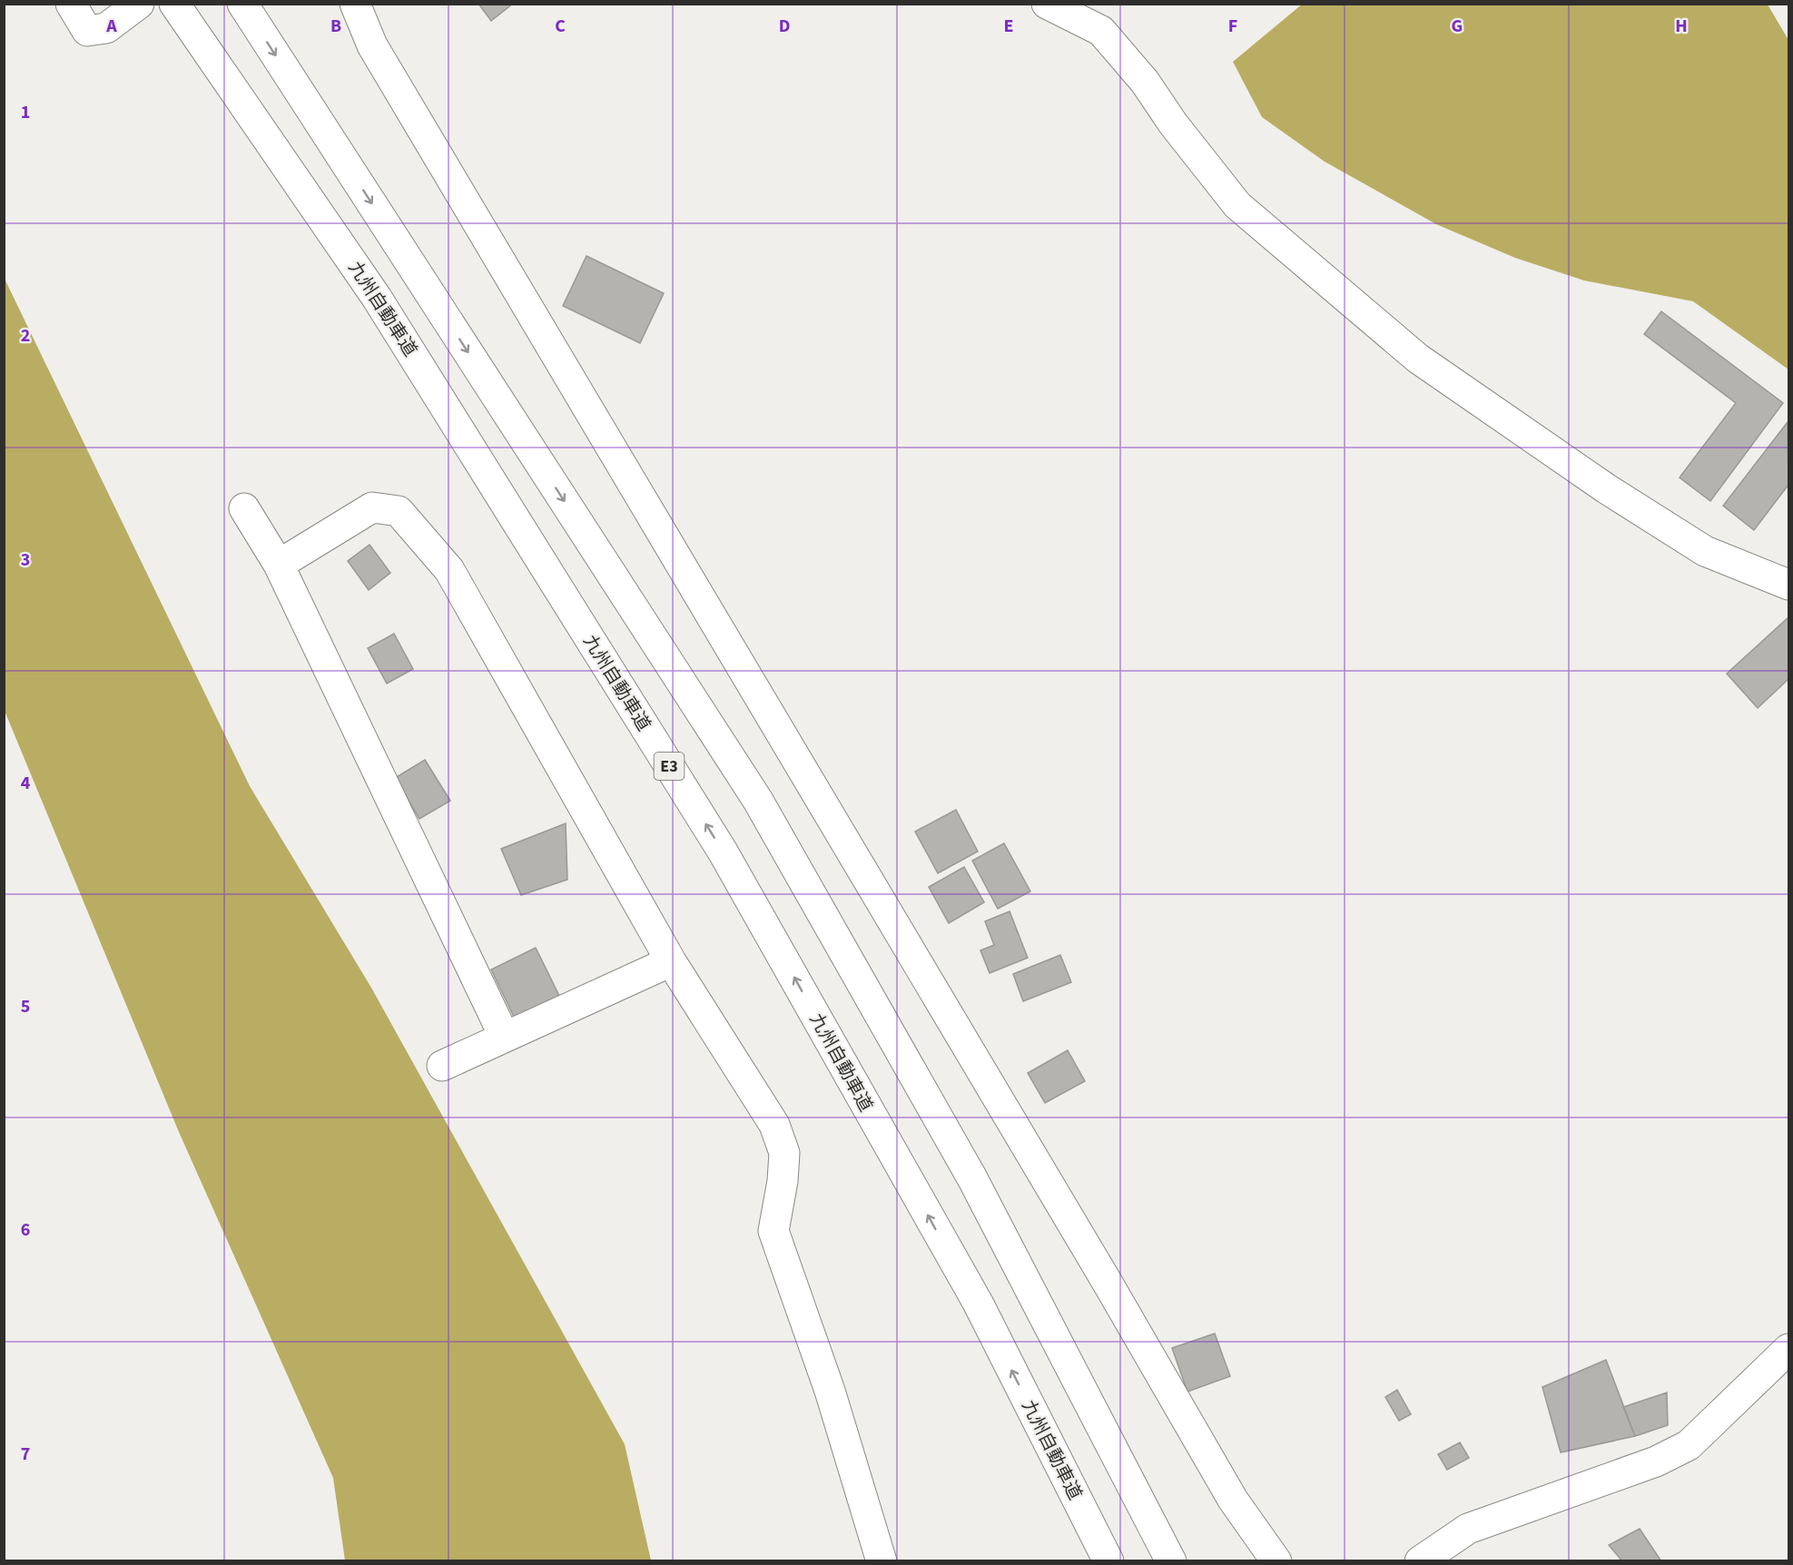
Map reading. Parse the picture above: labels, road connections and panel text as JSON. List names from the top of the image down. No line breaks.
{"streets":{"main road":["九州自動車道","E3"]},"grid":{"columns":["A","B","C","D","E","F","G","H"],"rows":["1","2","3","4","5","6","7"]}}
